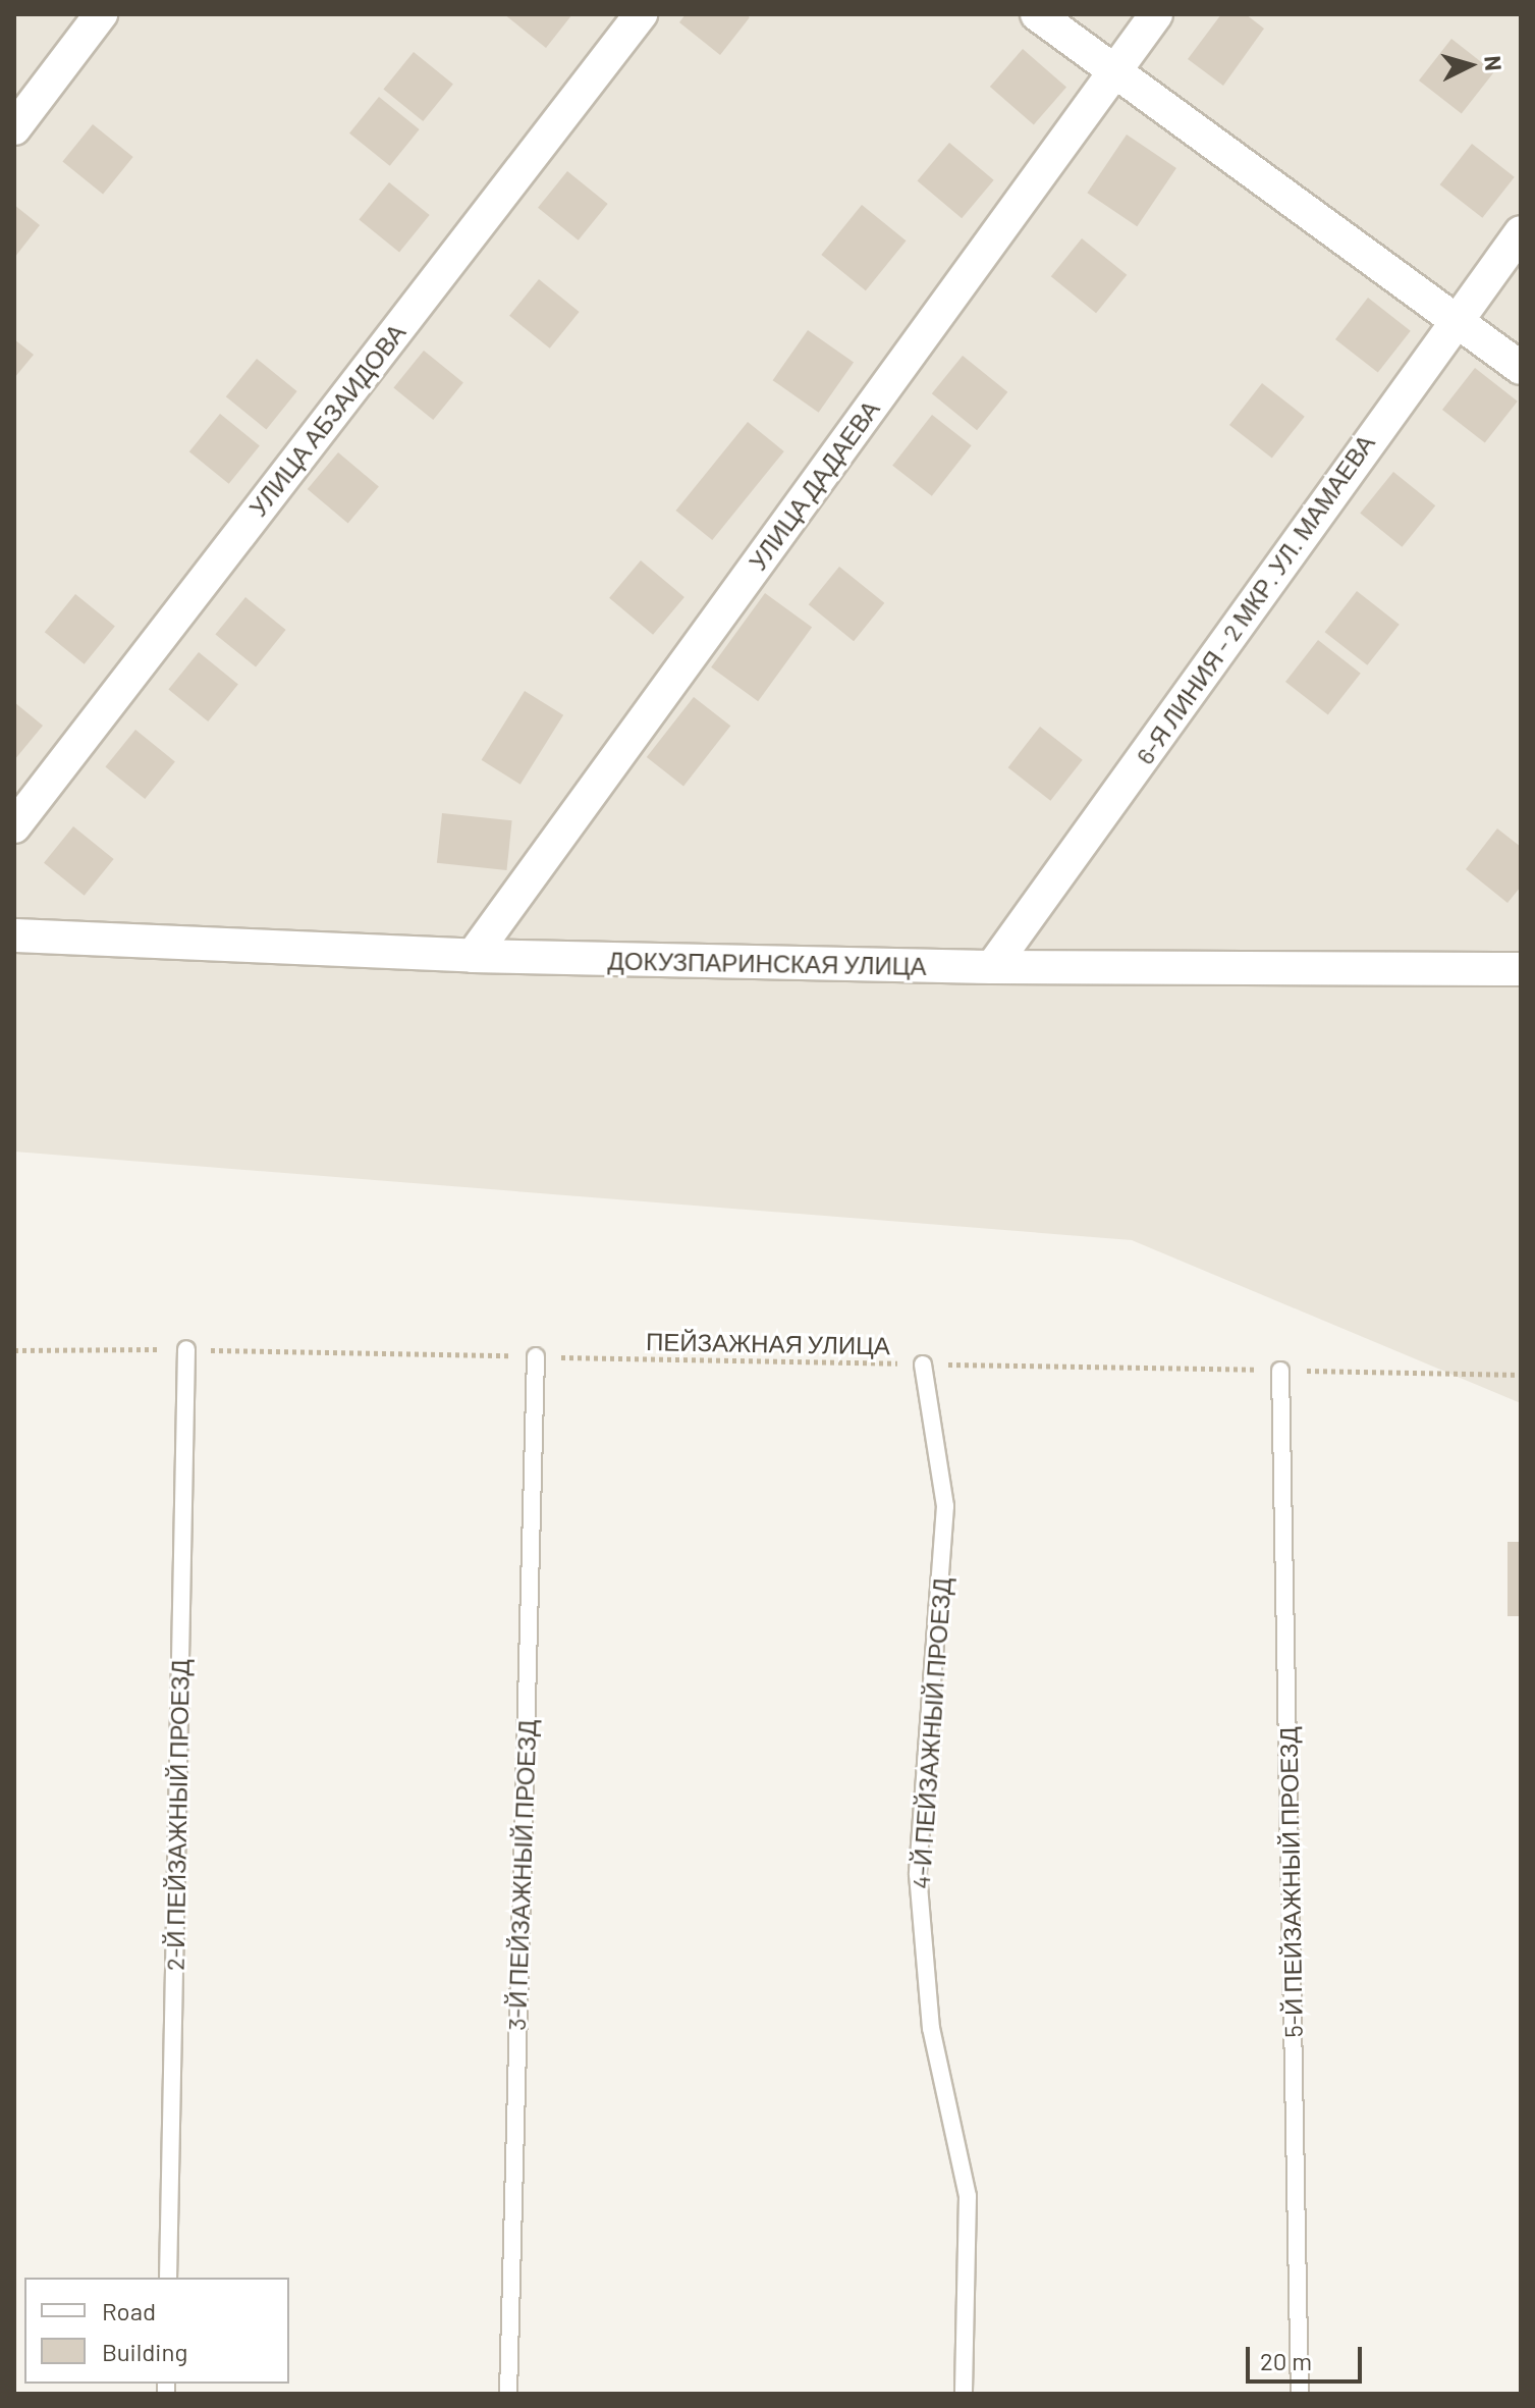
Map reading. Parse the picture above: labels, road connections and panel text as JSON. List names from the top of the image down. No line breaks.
{"streets":{"street":["УЛИЦА АБЗАИДОВА","УЛИЦА ДАДАЕВА","6-Я ЛИНИЯ - 2 МКР. УЛ. МАМАЕВА","ДОКУЗПАРИНСКАЯ УЛИЦА"],"lane":["4-Й ПЕЙЗАЖНЫЙ ПРОЕЗД","2-Й ПЕЙЗАЖНЫЙ ПРОЕЗД","3-Й ПЕЙЗАЖНЫЙ ПРОЕЗД","5-Й ПЕЙЗАЖНЫЙ ПРОЕЗД"],"path":["ПЕЙЗАЖНАЯ УЛИЦА"]},"crossings":[["УЛИЦА ДАДАЕВА","ДОКУЗПАРИНСКАЯ УЛИЦА"],["6-Я ЛИНИЯ - 2 МКР. УЛ. МАМАЕВА","ДОКУЗПАРИНСКАЯ УЛИЦА"],["ПЕЙЗАЖНАЯ УЛИЦА","4-Й ПЕЙЗАЖНЫЙ ПРОЕЗД"],["ПЕЙЗАЖНАЯ УЛИЦА","2-Й ПЕЙЗАЖНЫЙ ПРОЕЗД"],["ПЕЙЗАЖНАЯ УЛИЦА","3-Й ПЕЙЗАЖНЫЙ ПРОЕЗД"],["ПЕЙЗАЖНАЯ УЛИЦА","5-Й ПЕЙЗАЖНЫЙ ПРОЕЗД"]],"legend":["Road","Building"],"scale_bar":"20 m","north":"right"}
